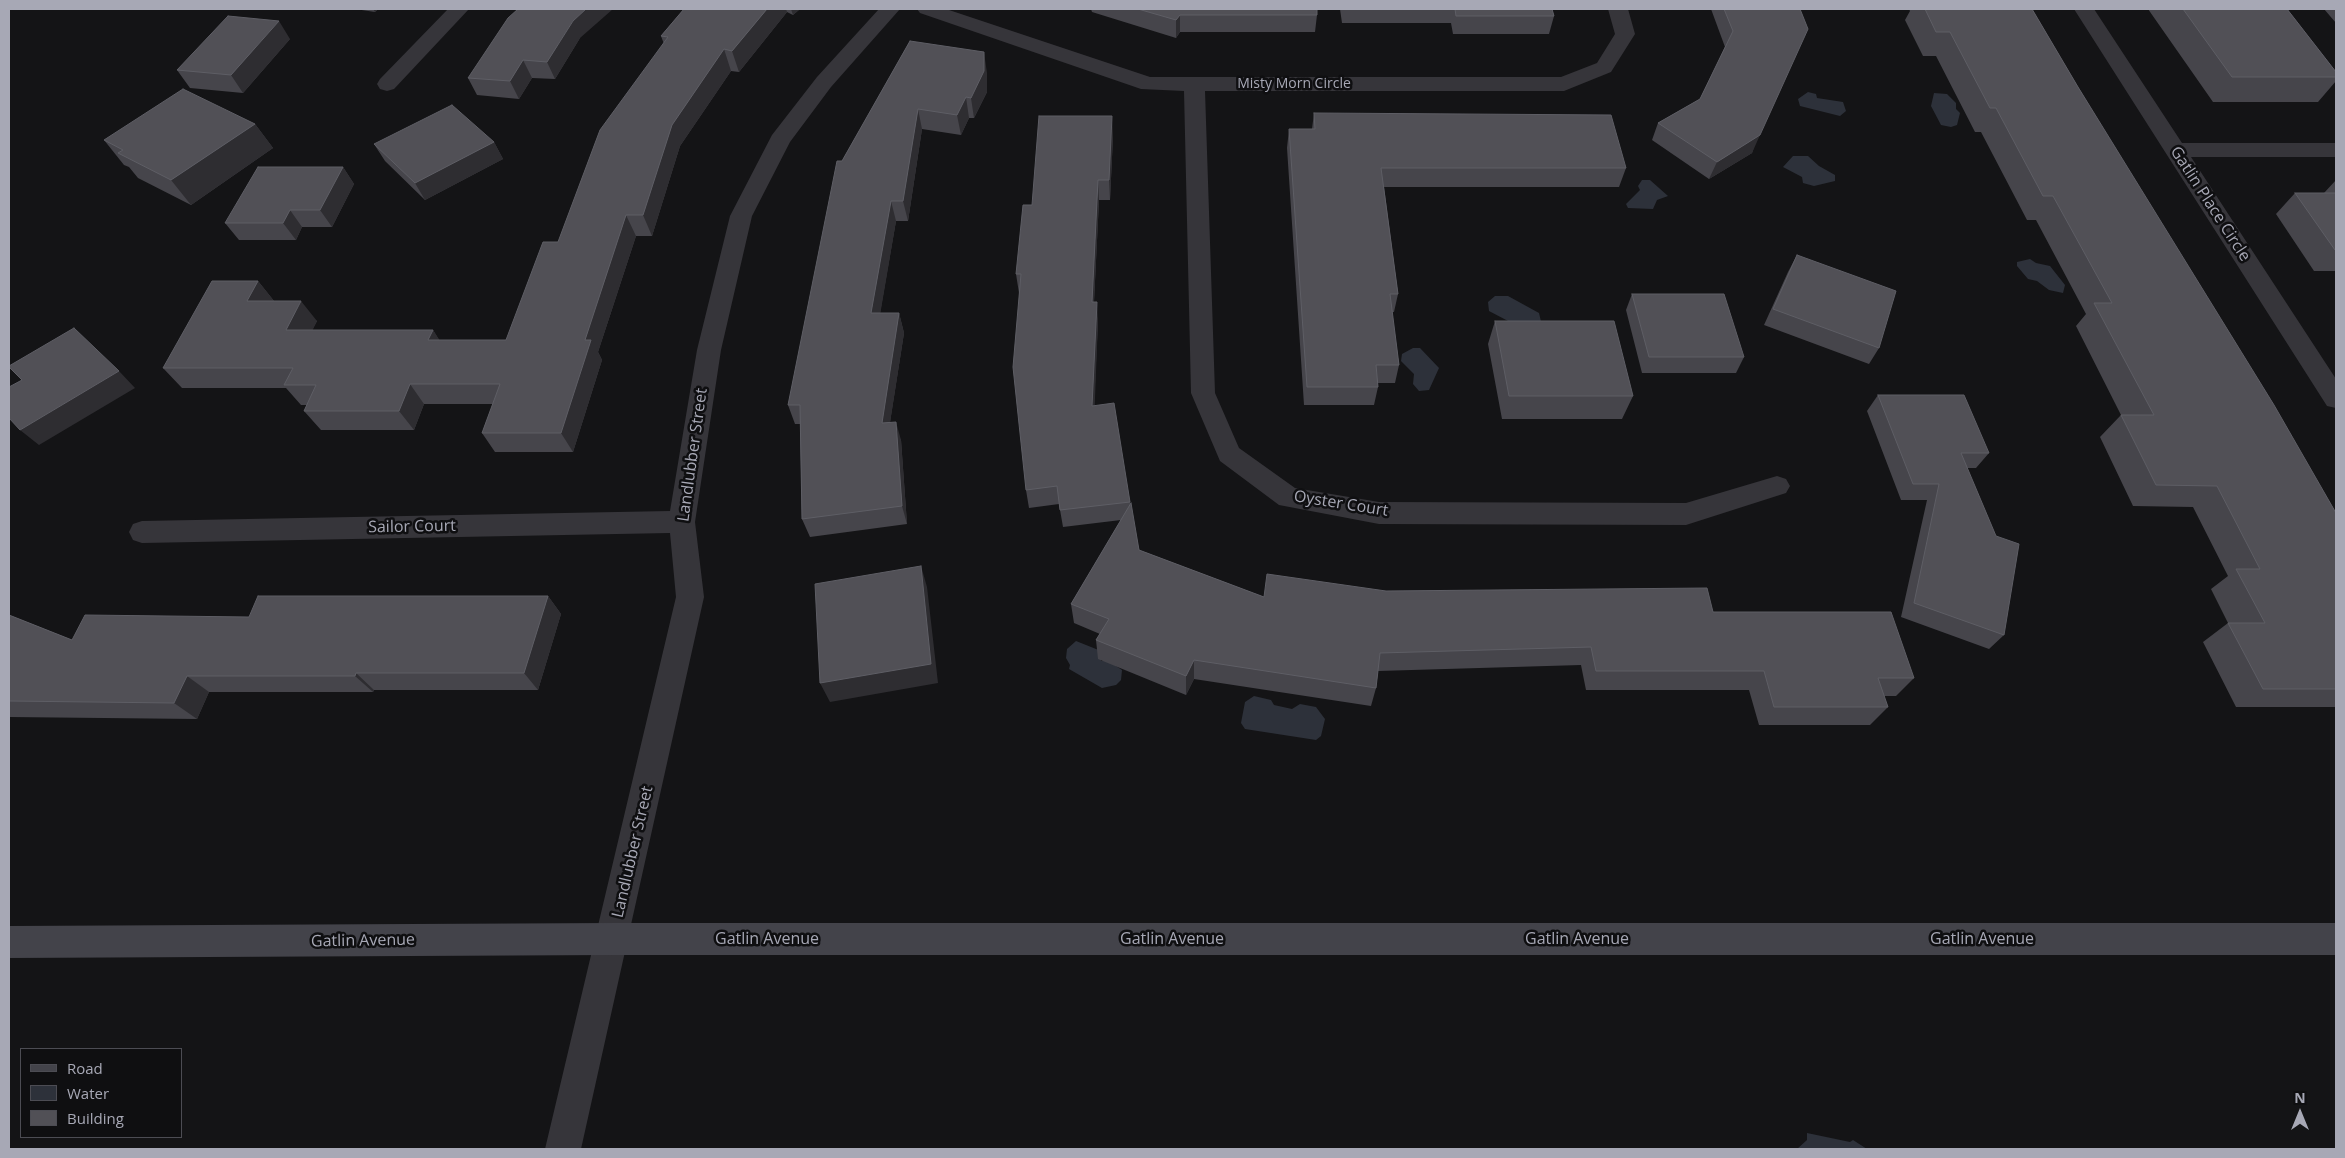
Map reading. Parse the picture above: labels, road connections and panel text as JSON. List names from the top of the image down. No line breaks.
{"streets":{"street":["Misty Morn Circle","Gatlin Place Circle","Landlubber Street","Oyster Court","Sailor Court","Gatlin Avenue"]},"crossings":[["Misty Morn Circle","Oyster Court"],["Landlubber Street","Sailor Court"],["Landlubber Street","Gatlin Avenue"]],"legend":["Road","Water","Building"],"north":"top"}
